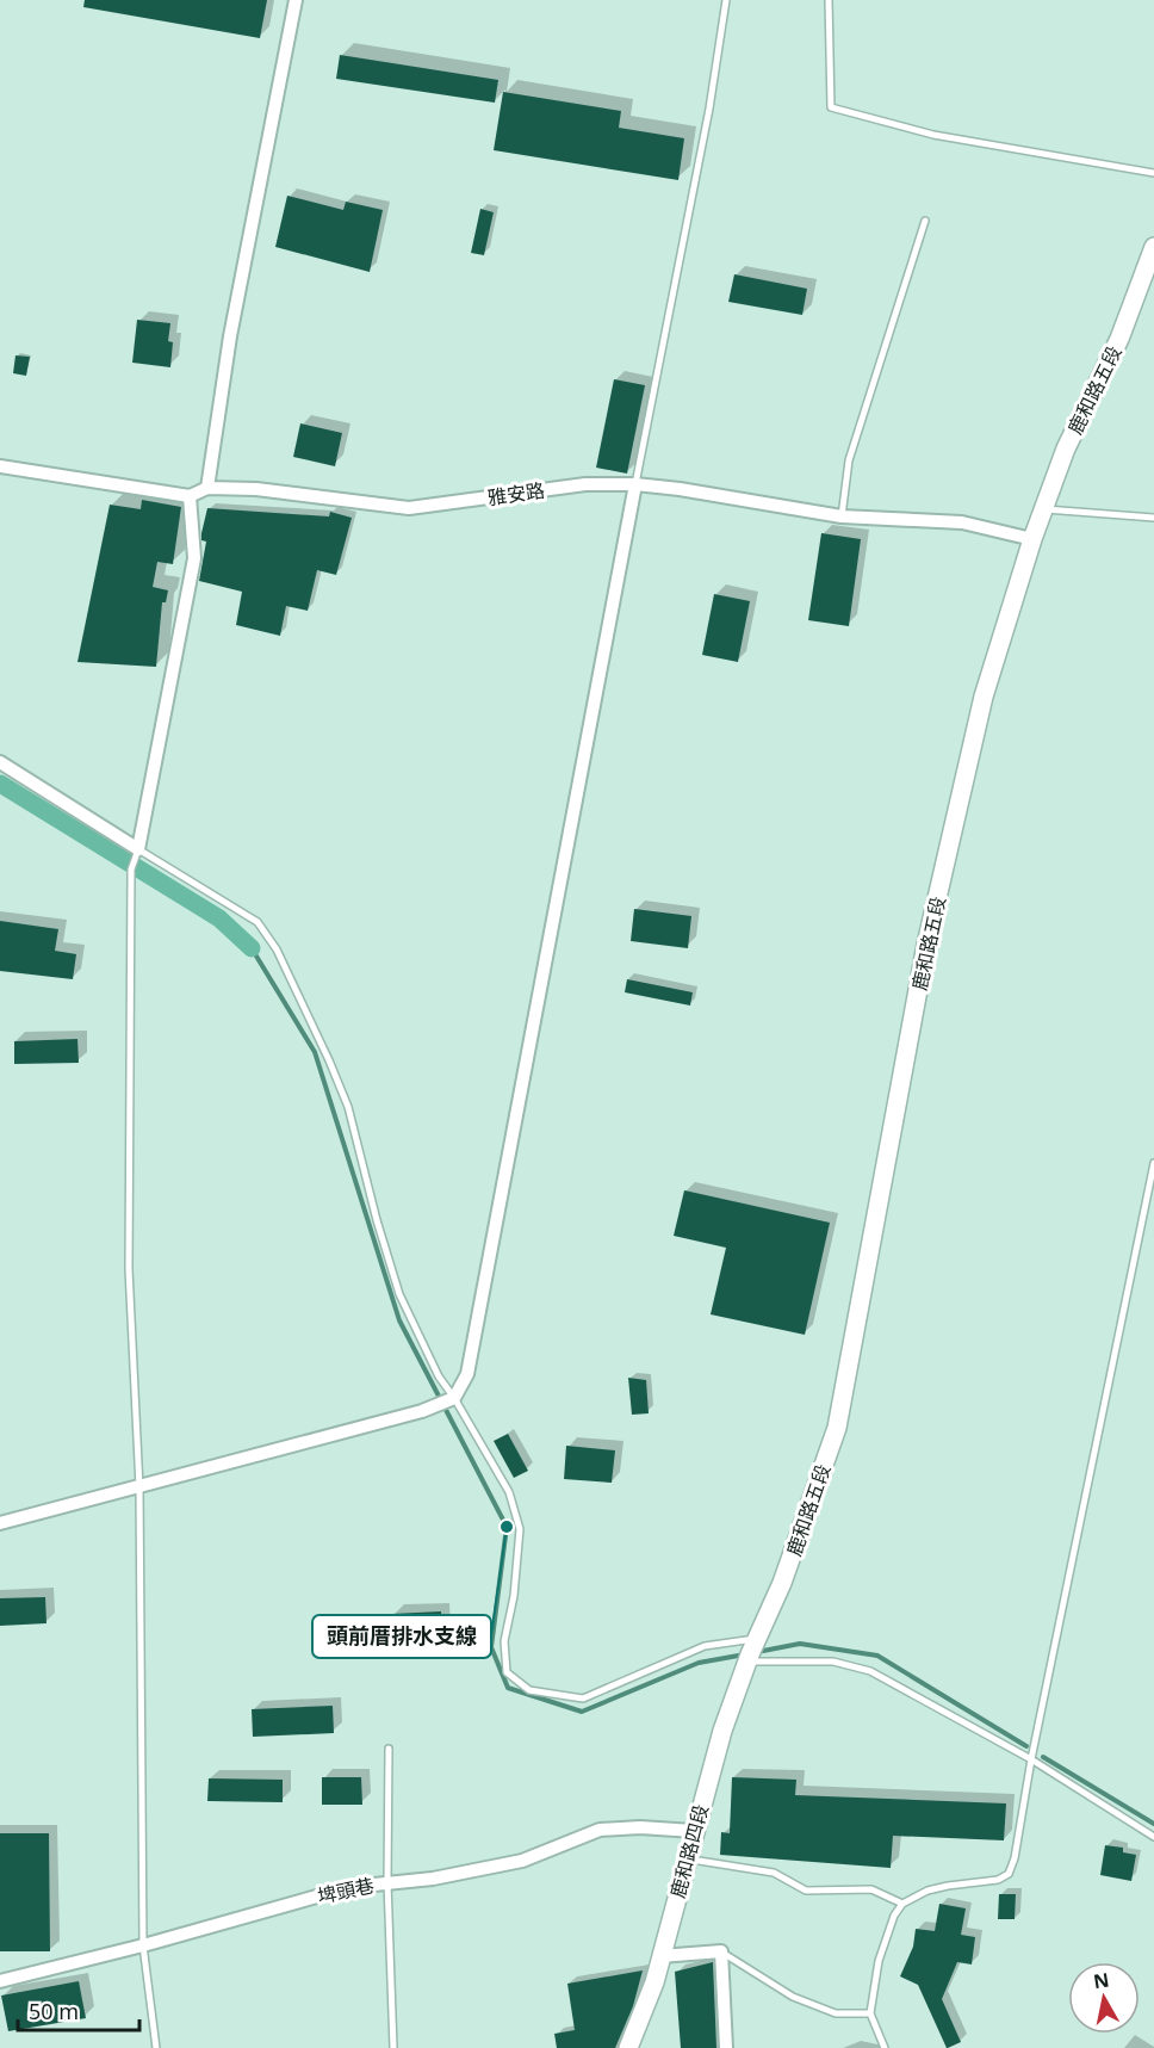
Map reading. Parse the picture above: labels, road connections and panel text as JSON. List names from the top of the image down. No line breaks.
{"streets":{"main road":["鹿和路五段","鹿和路四段"],"street":["雅安路","埤頭巷"]},"crossings":[["鹿和路五段","雅安路"],["鹿和路五段","鹿和路四段"],["鹿和路四段","埤頭巷"]],"places":["頭前厝排水支線"],"scale_bar":"50 m","north":"top"}
